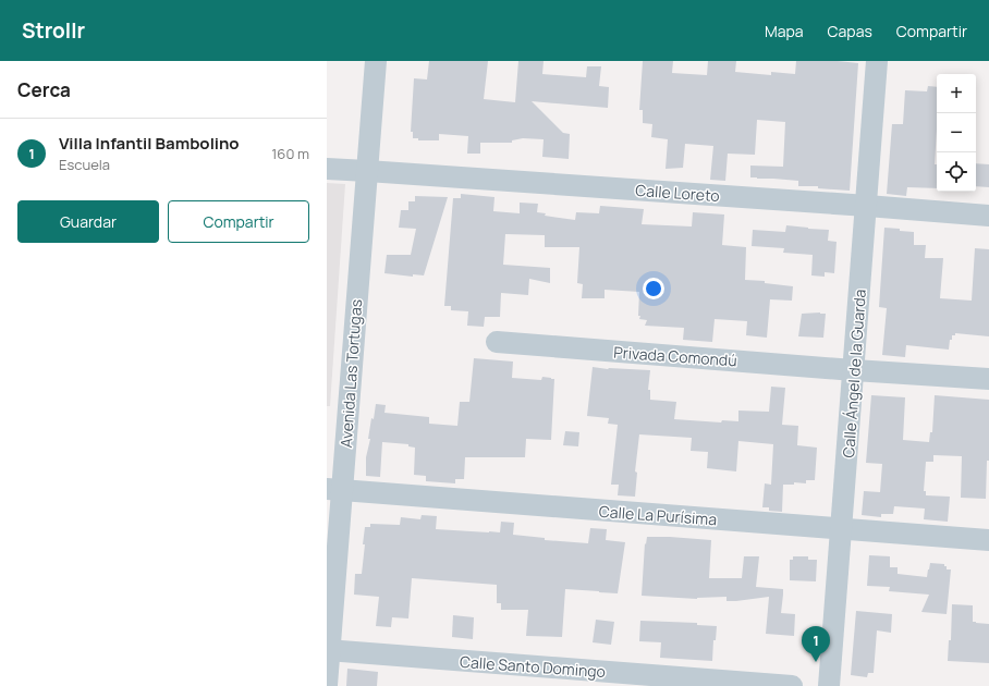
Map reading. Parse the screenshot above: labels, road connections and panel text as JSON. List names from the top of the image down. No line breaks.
{"streets":{"street":["Calle Loreto","Privada Comondú","Avenida Las Tortugas","Calle Ángel de la Guarda","Calle La Purísima","Calle Santo Domingo"]},"crossings":[["Calle Loreto","Avenida Las Tortugas"],["Calle Loreto","Calle Ángel de la Guarda"],["Privada Comondú","Calle Ángel de la Guarda"],["Avenida Las Tortugas","Calle La Purísima"],["Avenida Las Tortugas","Calle Santo Domingo"],["Calle Ángel de la Guarda","Calle La Purísima"]],"page":{"header":"Strollr","nav":["Mapa","Capas","Compartir"],"heading":"Cerca","map_buttons":["+","−"],"list":[{"mark":"1","name":"Villa Infantil Bambolino","note":"Escuela","value":"160 m"}],"buttons":["Guardar","Compartir"],"pins":"1"}}
